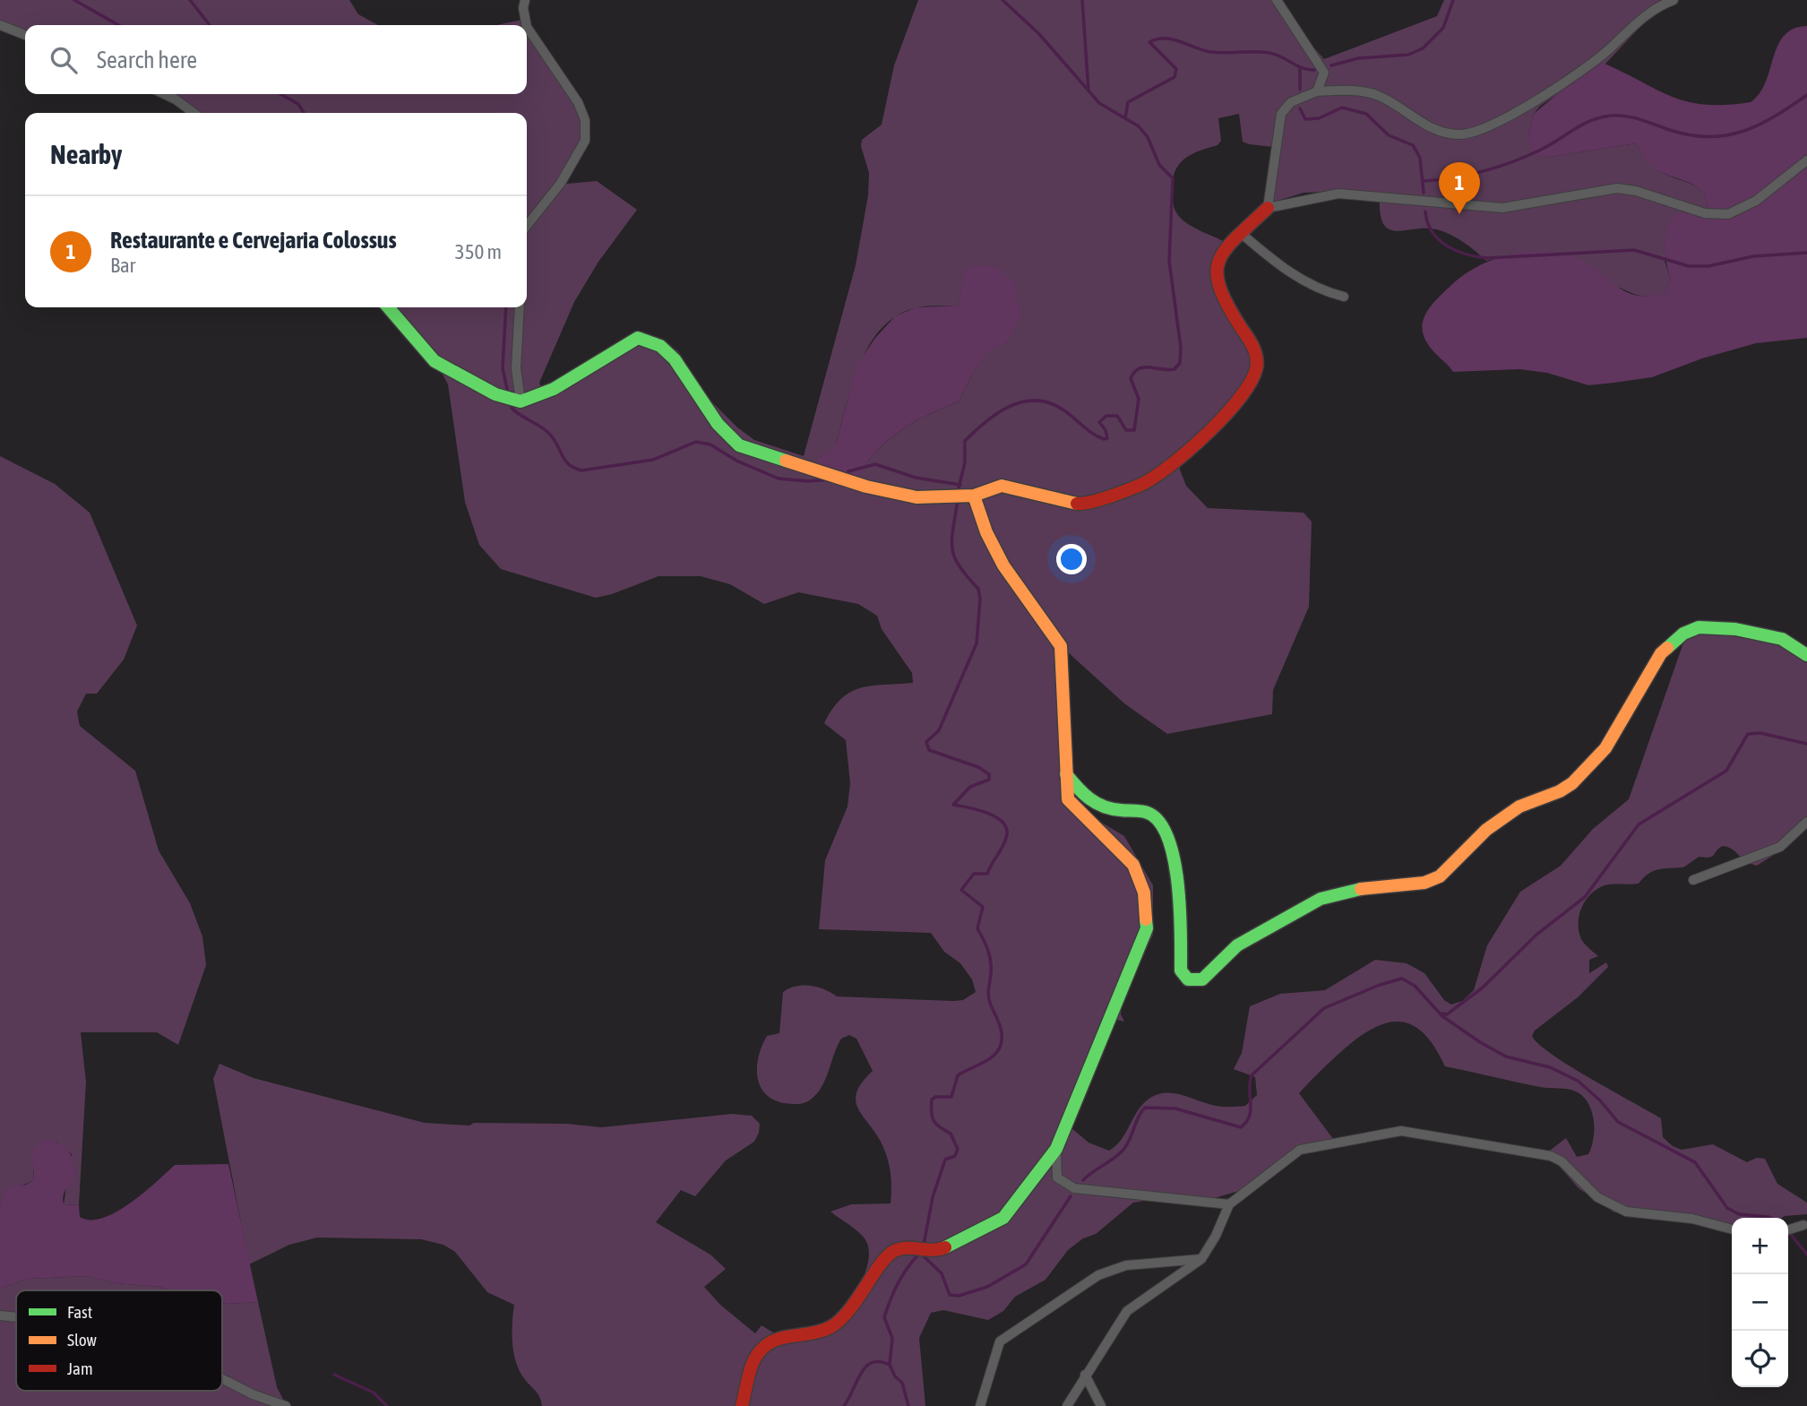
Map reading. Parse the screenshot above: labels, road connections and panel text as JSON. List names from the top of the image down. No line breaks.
{"legend":["Fast","Slow","Jam"],"page":{"search":"Search here","heading":"Nearby","pins":"1","list":[{"mark":"1","name":"Restaurante e Cervejaria Colossus","note":"Bar","value":"350 m"}],"map_buttons":["+","−"]}}
